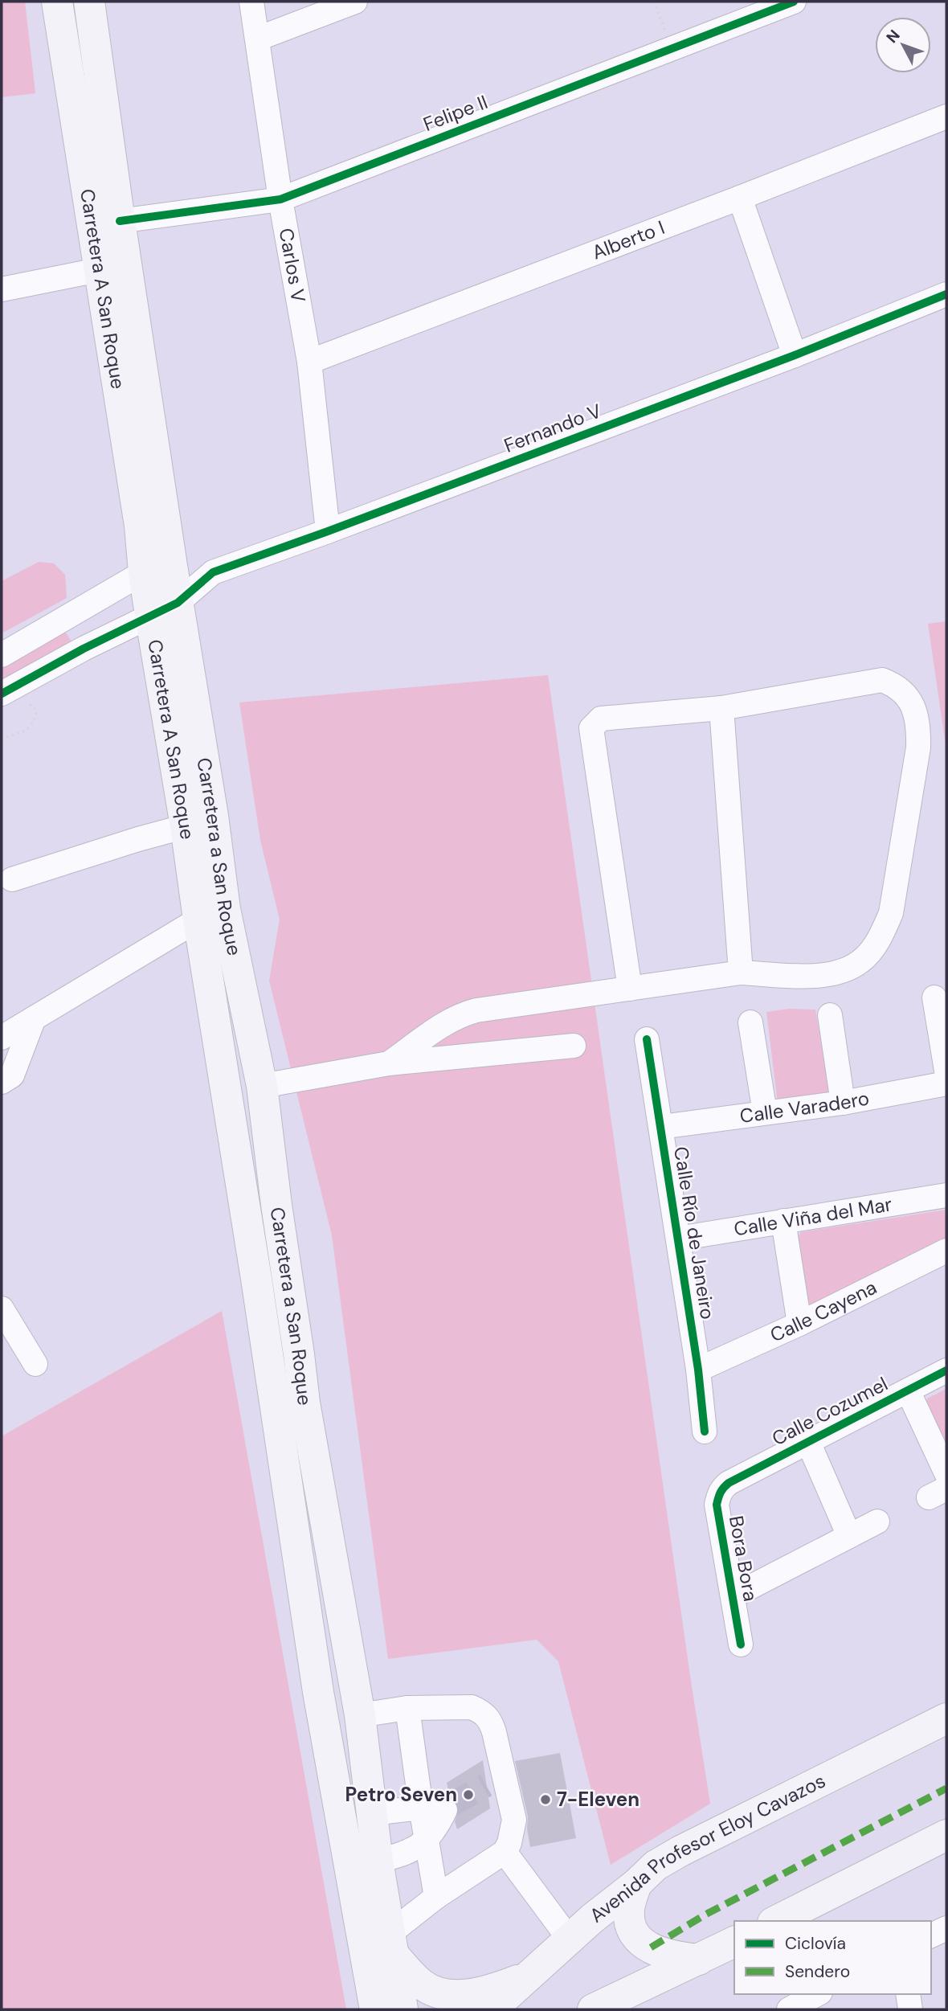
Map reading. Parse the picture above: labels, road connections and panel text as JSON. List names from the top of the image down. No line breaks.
{"streets":{"main road":["Carretera A San Roque","Carretera a San Roque","Avenida Profesor Eloy Cavazos"],"street":["Felipe II","Alberto I","Carlos V","Fernando V","Calle Varadero","Calle Viña del Mar","Calle Río de Janeiro","Calle Cayena","Calle Cozumel","Bora Bora"]},"crossings":[["Felipe II","Carlos V"],["Felipe II","Carretera A San Roque"],["Alberto I","Carlos V"],["Carlos V","Fernando V"],["Carretera A San Roque","Fernando V"],["Carretera A San Roque","Carretera a San Roque"],["Fernando V","Carretera a San Roque"],["Calle Varadero","Calle Río de Janeiro"],["Calle Viña del Mar","Calle Río de Janeiro"],["Calle Río de Janeiro","Calle Cayena"],["Calle Cozumel","Bora Bora"]],"places":["Petro Seven","7-Eleven"],"legend":["Ciclovía","Sendero"],"north":"top left"}
